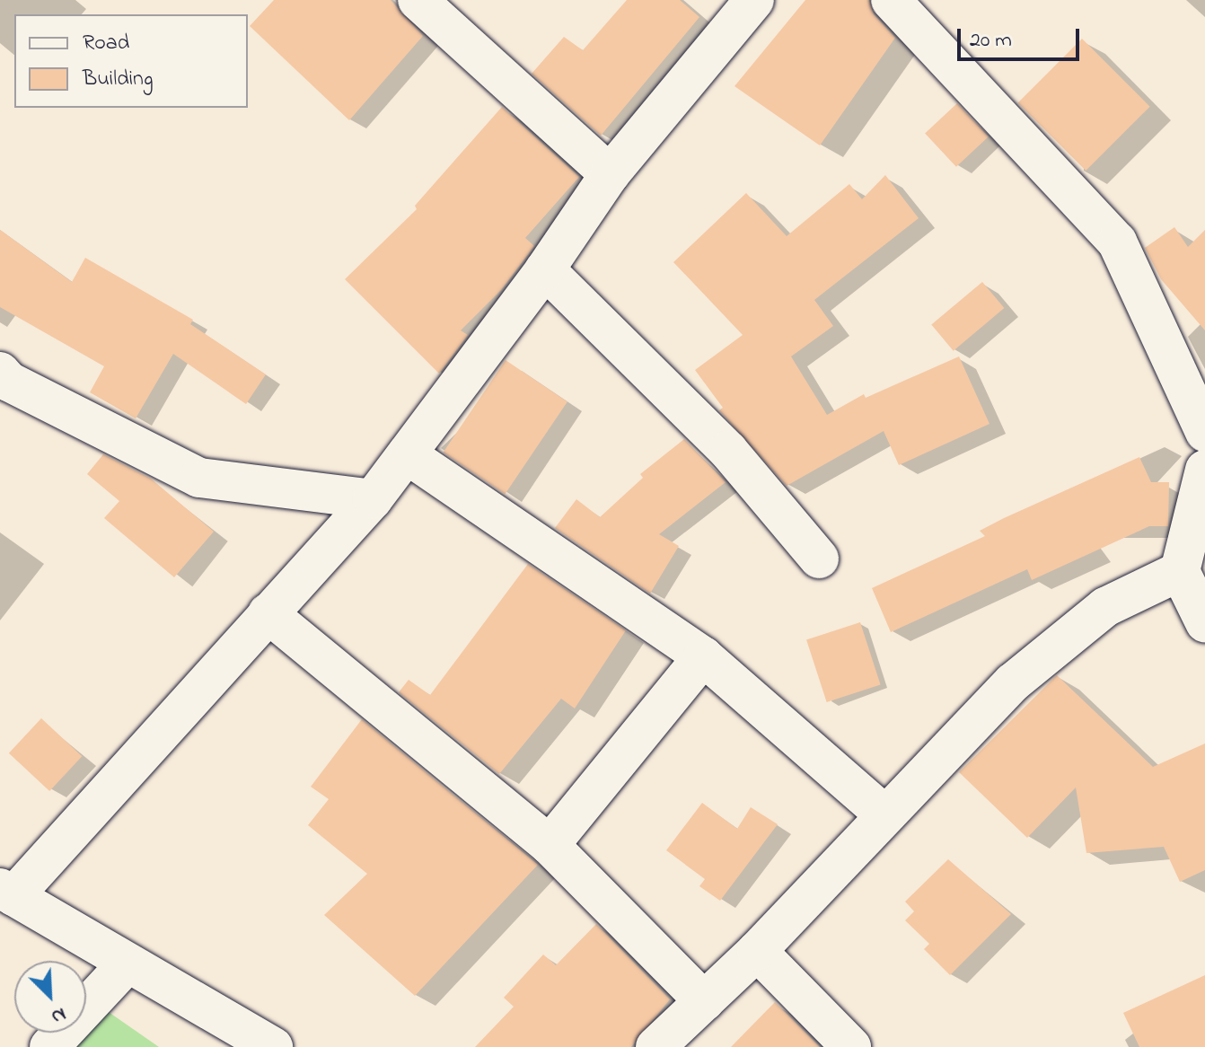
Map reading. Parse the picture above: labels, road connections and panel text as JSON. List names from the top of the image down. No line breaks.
{"legend":["Road","Building"],"scale_bar":"20 m","north":"bottom right"}
